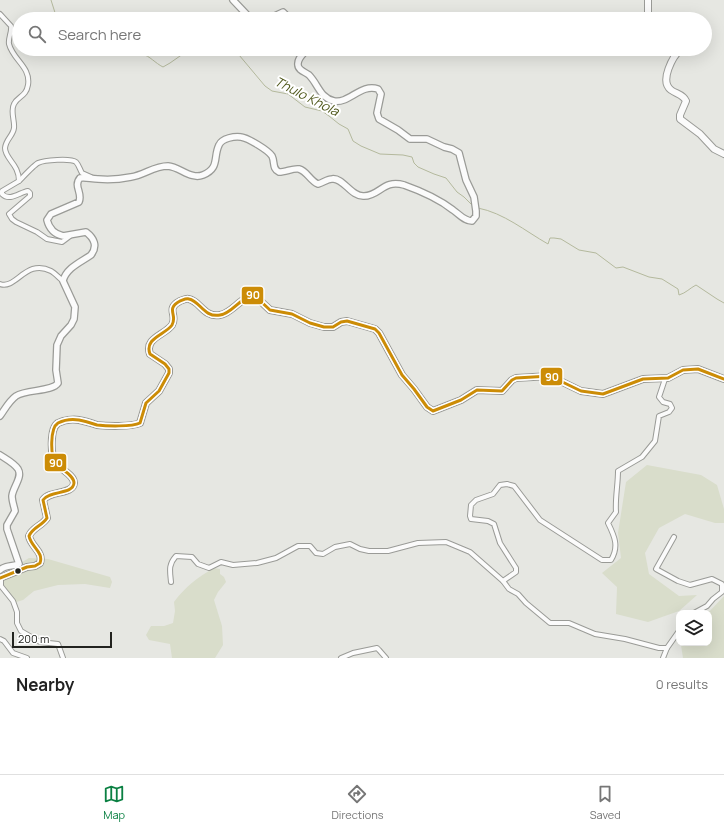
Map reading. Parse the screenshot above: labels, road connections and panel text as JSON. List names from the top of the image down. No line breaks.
{"water":["Thulo Khola"],"lines":["transit line 90"],"scale_bar":"200 m","page":{"search":"Search here","scale":"200 m","heading":["Nearby","0 results"],"nav":["Map","Directions","Saved"]}}
